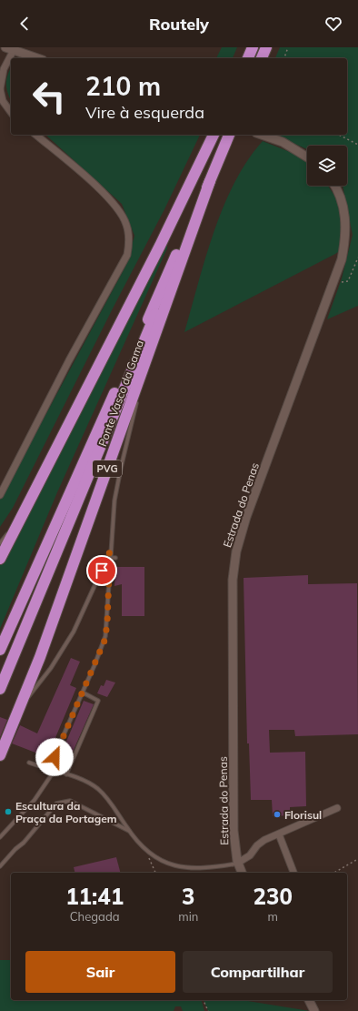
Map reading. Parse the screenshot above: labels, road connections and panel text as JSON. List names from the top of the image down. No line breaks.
{"streets":{"highway":["Ponte Vasco da Gama","PVG"],"street":["Estrada do Penas"]},"places":["Escultura da Praça da Portagem","Florisul"],"page":{"header":"Routely","turn":["210 m","Vire à esquerda"],"eta":["11:41","Chegada","3","min","230","m"],"buttons":["Sair","Compartilhar"]}}
